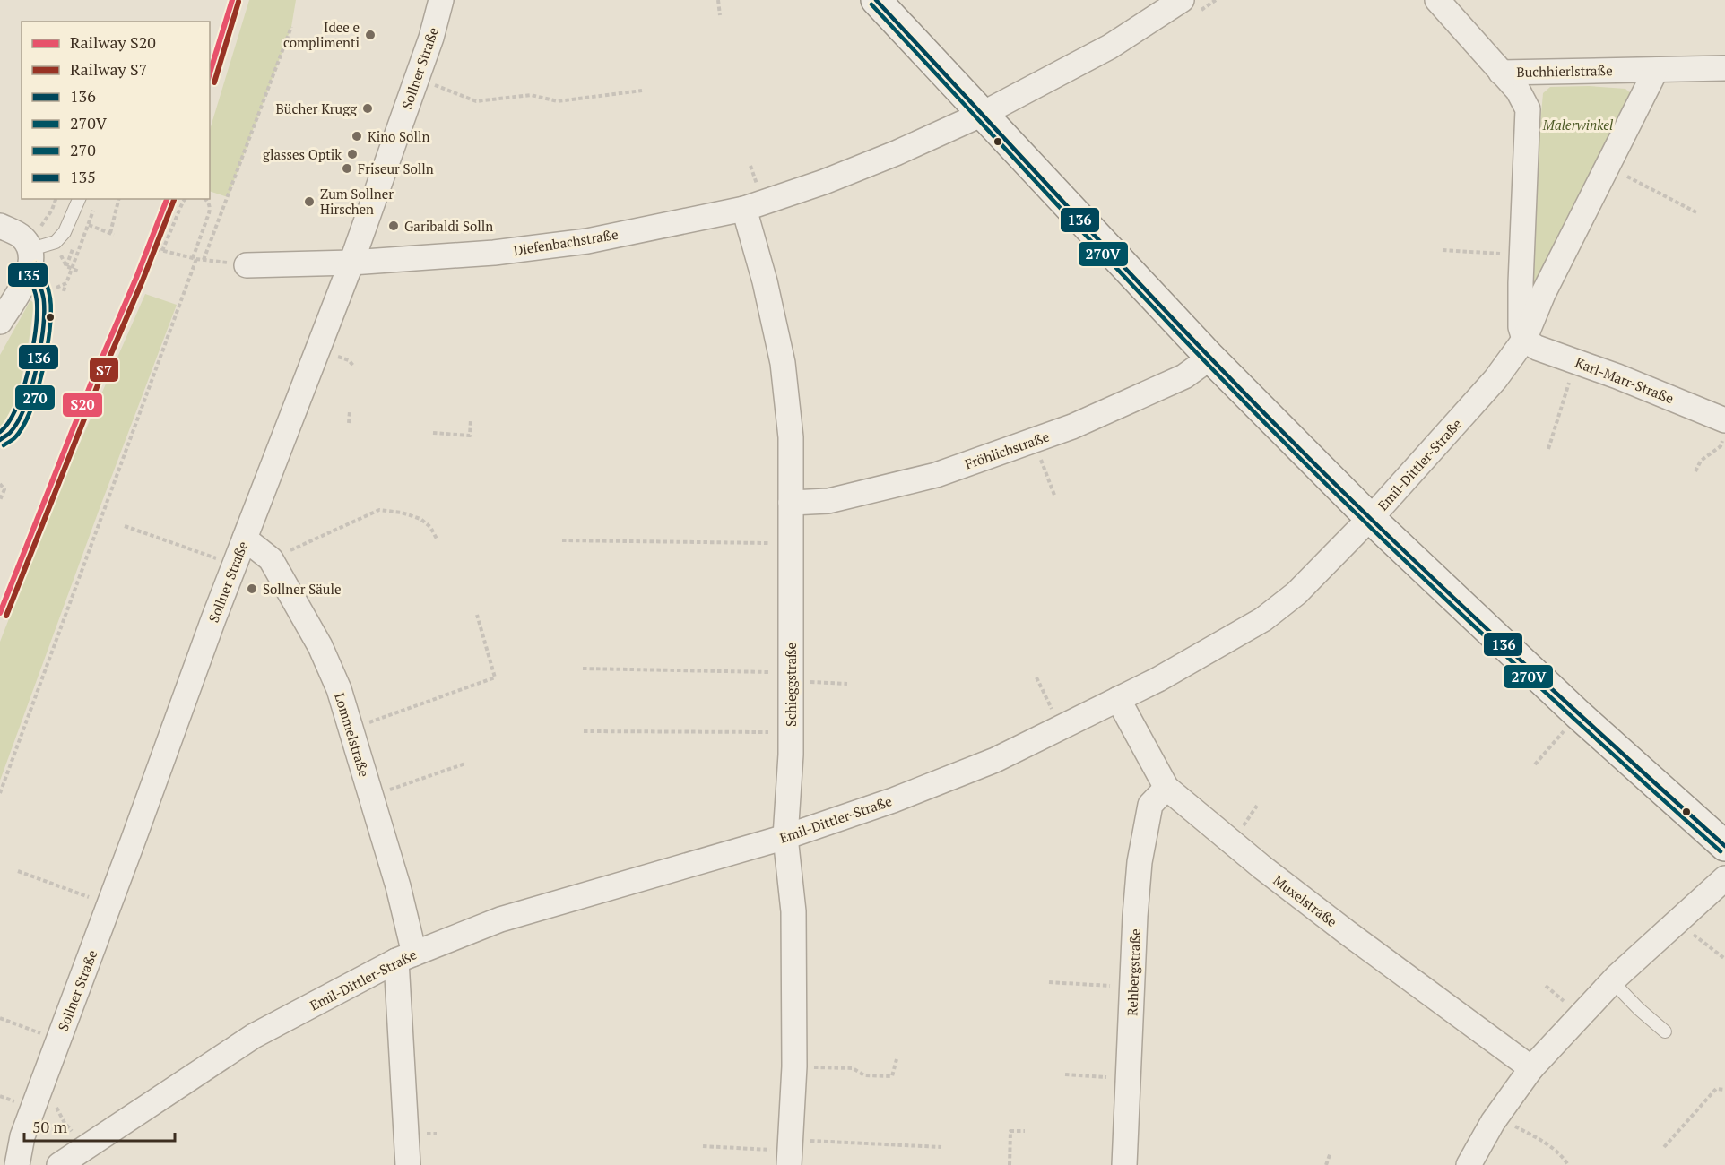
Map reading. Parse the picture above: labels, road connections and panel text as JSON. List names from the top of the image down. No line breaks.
{"streets":{"street":["Sollner Straße","Buchhierlstraße","Diefenbachstraße","Karl-Marr-Straße","Fröhlichstraße","Emil-Dittler-Straße","Schieggstraße","Lommelstraße","Muxelstraße","Rehbergstraße"]},"crossings":[["Sollner Straße","Diefenbachstraße"],["Sollner Straße","Lommelstraße"],["Diefenbachstraße","Schieggstraße"],["Karl-Marr-Straße","Emil-Dittler-Straße"],["Fröhlichstraße","Schieggstraße"],["Emil-Dittler-Straße","Schieggstraße"],["Emil-Dittler-Straße","Lommelstraße"],["Emil-Dittler-Straße","Muxelstraße"],["Muxelstraße","Rehbergstraße"]],"parks":["Malerwinkel"],"places":["Idee e complimenti","Bücher Krugg","Kino Solln","glasses Optik","Friseur Solln","Zum Sollner Hirschen","Garibaldi Solln","Sollner Säule"],"lines":["rail line S20","transit line 136","rail line S7","transit line 270V","transit line 270","transit line 135"],"legend":["Railway S20","Railway S7","136","270V","270","135"],"scale_bar":"50 m"}
